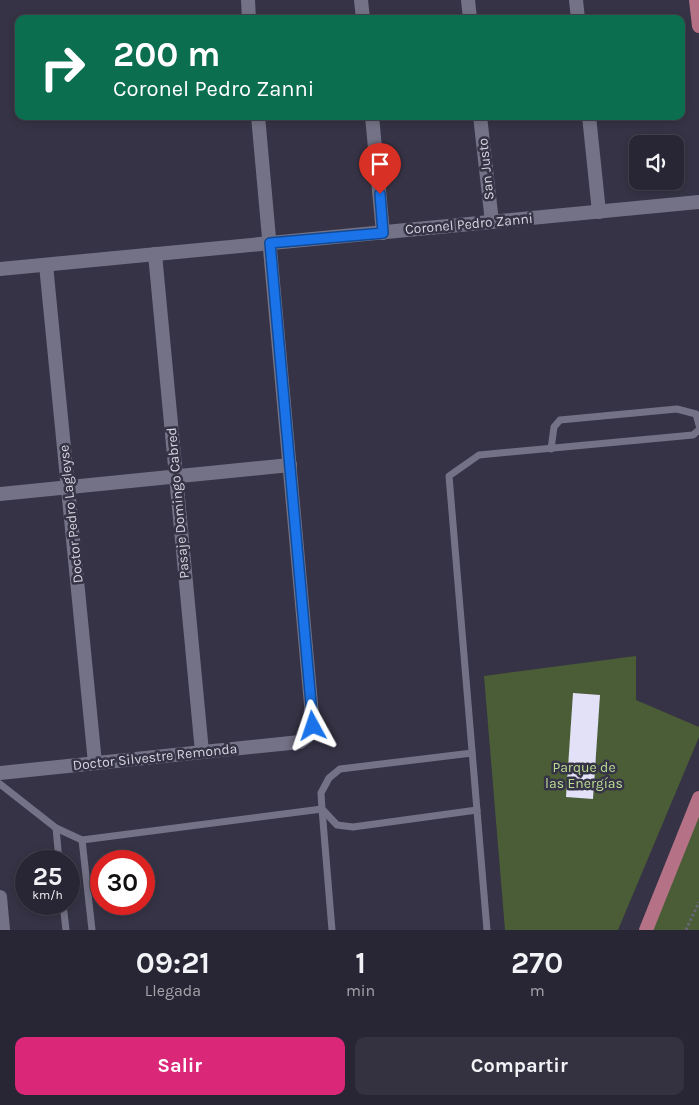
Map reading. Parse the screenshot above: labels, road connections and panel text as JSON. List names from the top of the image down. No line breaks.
{"streets":{"street":["San Justo","Coronel Pedro Zanni","Pasaje Domingo Cabred","Doctor Pedro Lagleyse","Doctor Silvestre Remonda"]},"crossings":[["San Justo","Coronel Pedro Zanni"],["Coronel Pedro Zanni","Pasaje Domingo Cabred"],["Coronel Pedro Zanni","Doctor Pedro Lagleyse"],["Pasaje Domingo Cabred","Doctor Silvestre Remonda"],["Doctor Pedro Lagleyse","Doctor Silvestre Remonda"]],"parks":["Parque de las Energías"],"page":{"turn":["200 m","Coronel Pedro Zanni"],"speed":"25 km/h","limit":"30","eta":["09:21","Llegada","1","min","270","m"],"buttons":["Salir","Compartir"]}}
